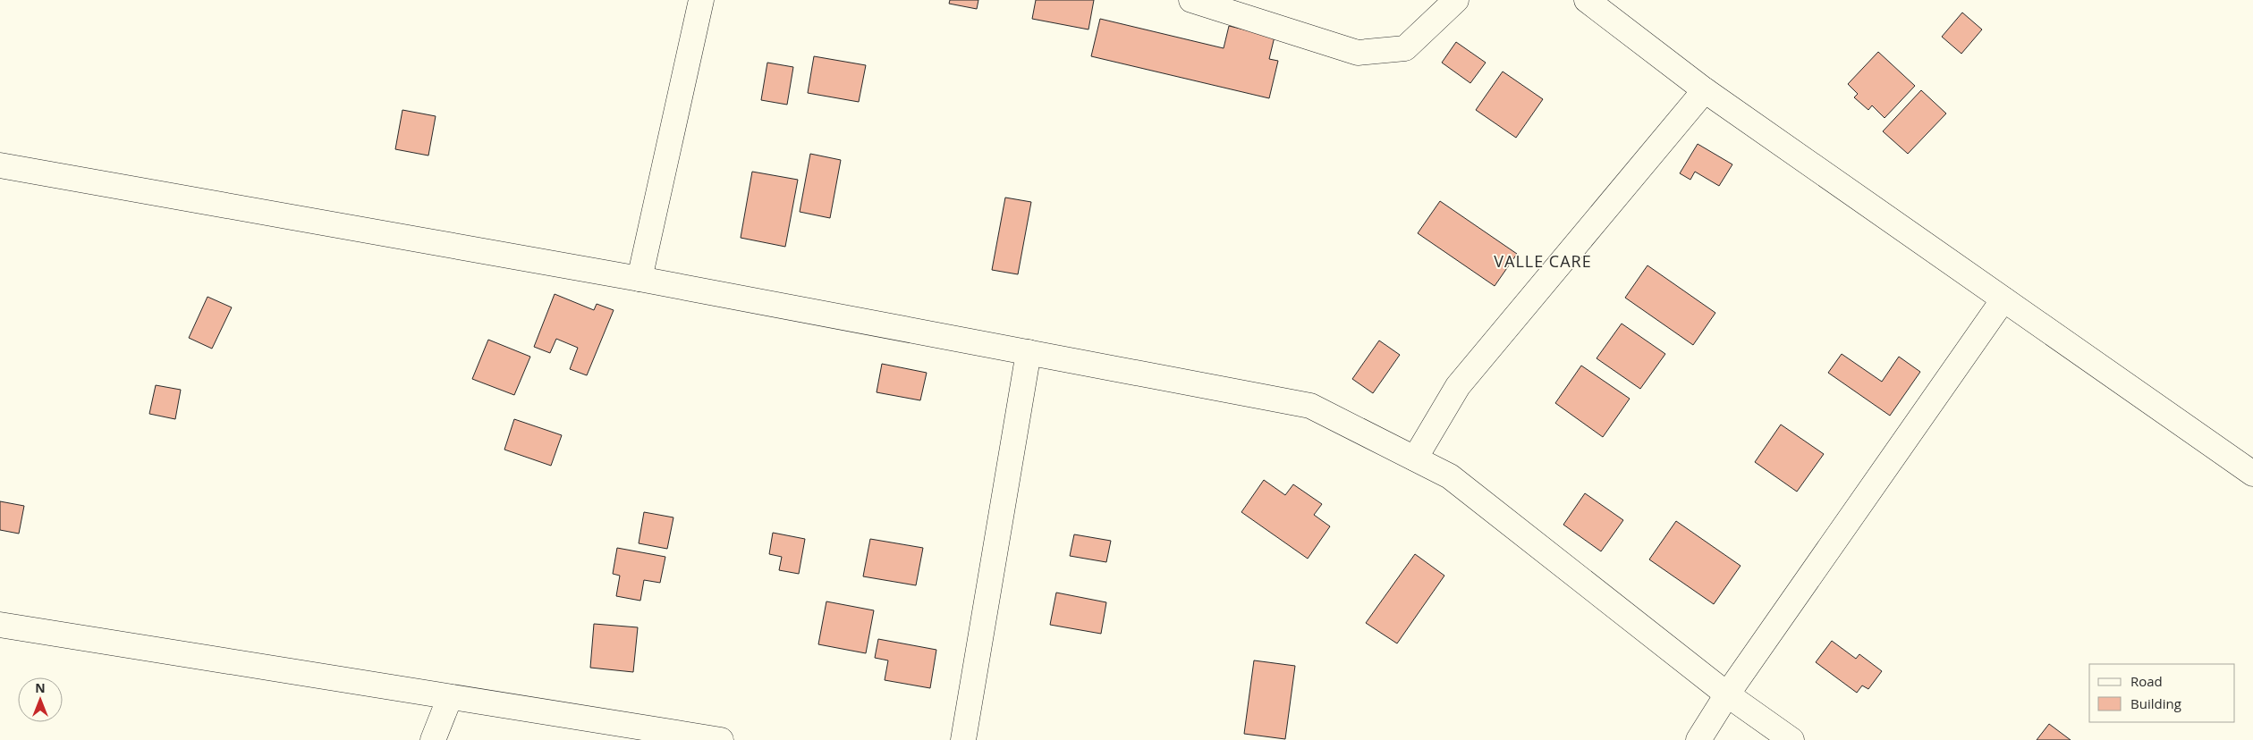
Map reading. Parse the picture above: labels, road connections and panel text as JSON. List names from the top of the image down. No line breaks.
{"districts":["VALLE CARE"],"legend":["Road","Building"],"north":"top"}
